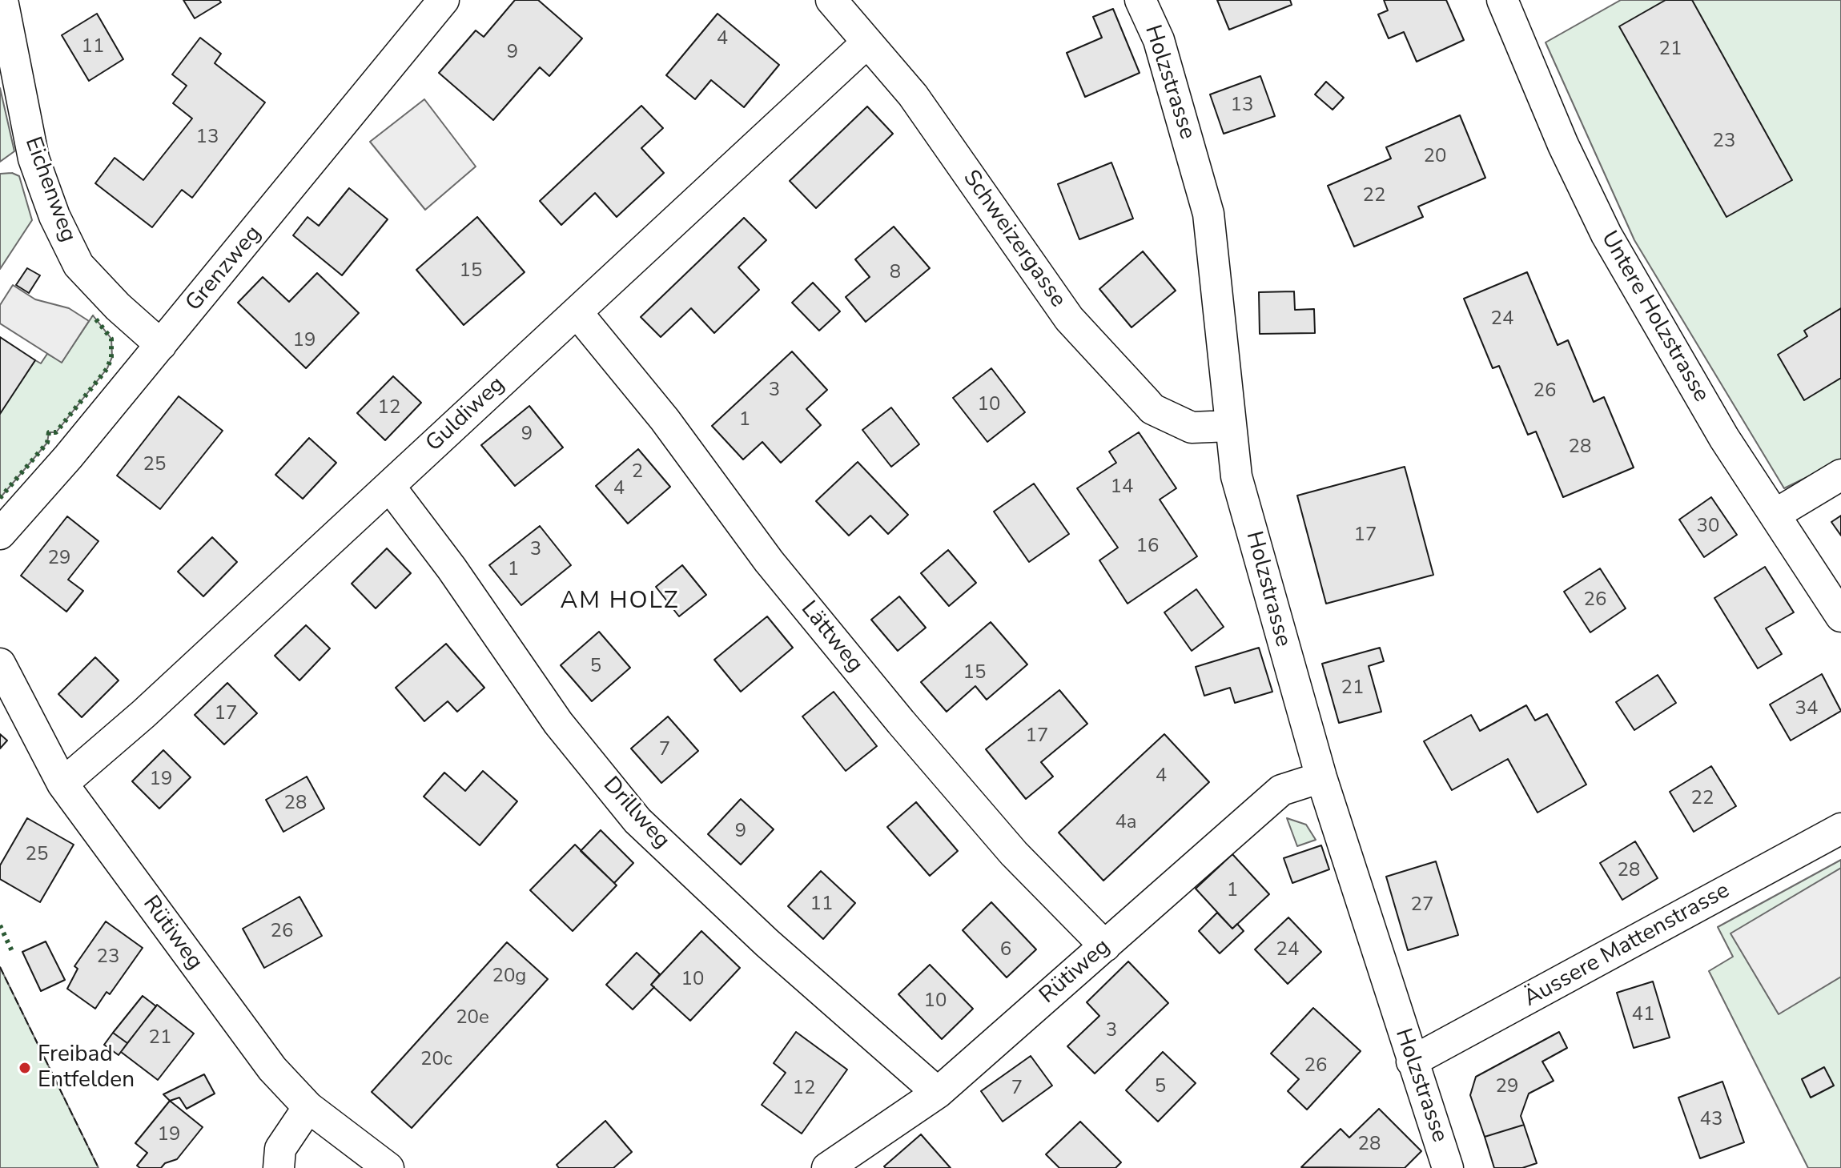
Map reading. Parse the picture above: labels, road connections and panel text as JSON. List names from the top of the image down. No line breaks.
{"streets":{"street":["Holzstrasse","Eichenweg","Schweizergasse","Grenzweg","Untere Holzstrasse","Guldiweg","Lättweg","Drillweg","Rütiweg","Äussere Mattenstrasse"]},"crossings":[["Holzstrasse","Schweizergasse"],["Holzstrasse","Rütiweg"],["Holzstrasse","Äussere Mattenstrasse"],["Eichenweg","Grenzweg"],["Schweizergasse","Guldiweg"],["Guldiweg","Lättweg"],["Guldiweg","Drillweg"],["Guldiweg","Rütiweg"],["Lättweg","Rütiweg"],["Drillweg","Rütiweg"]],"districts":["AM HOLZ"],"places":["Freibad Entfelden"],"house_numbers":["4","11","21","9","13","13","23","20","22","15","8","24","19","3","26","10","12","1","9","28","25","2","14","4","30","17","16","3","29","1","26","5","15","21","34","17","17","7","4","19","22","28","4a","9","25","28","1","11","27","26","6","24","23","20g","10","10","41","20e","3","21","20c","26","5","29","12","7","43","19","28"]}
